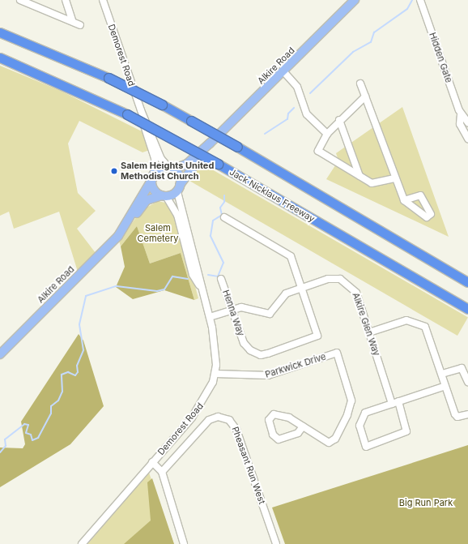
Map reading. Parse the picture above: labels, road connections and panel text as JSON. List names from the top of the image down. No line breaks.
{"streets":{"highway":["Jack Nicklaus Freeway"],"main road":["Alkire Road"],"street":["Demorest Road","Hidden Gate","Henna Way","Alkire Glen Way","Parkwick Drive","Pheasant Run West"]},"crossings":[["Demorest Road","Alkire Road"],["Demorest Road","Alkire Glen Way"],["Demorest Road","Parkwick Drive"],["Henna Way","Alkire Glen Way"]],"parks":["Salem Cemetery","Big Run Park"],"places":["Salem Heights United Methodist Church"]}
